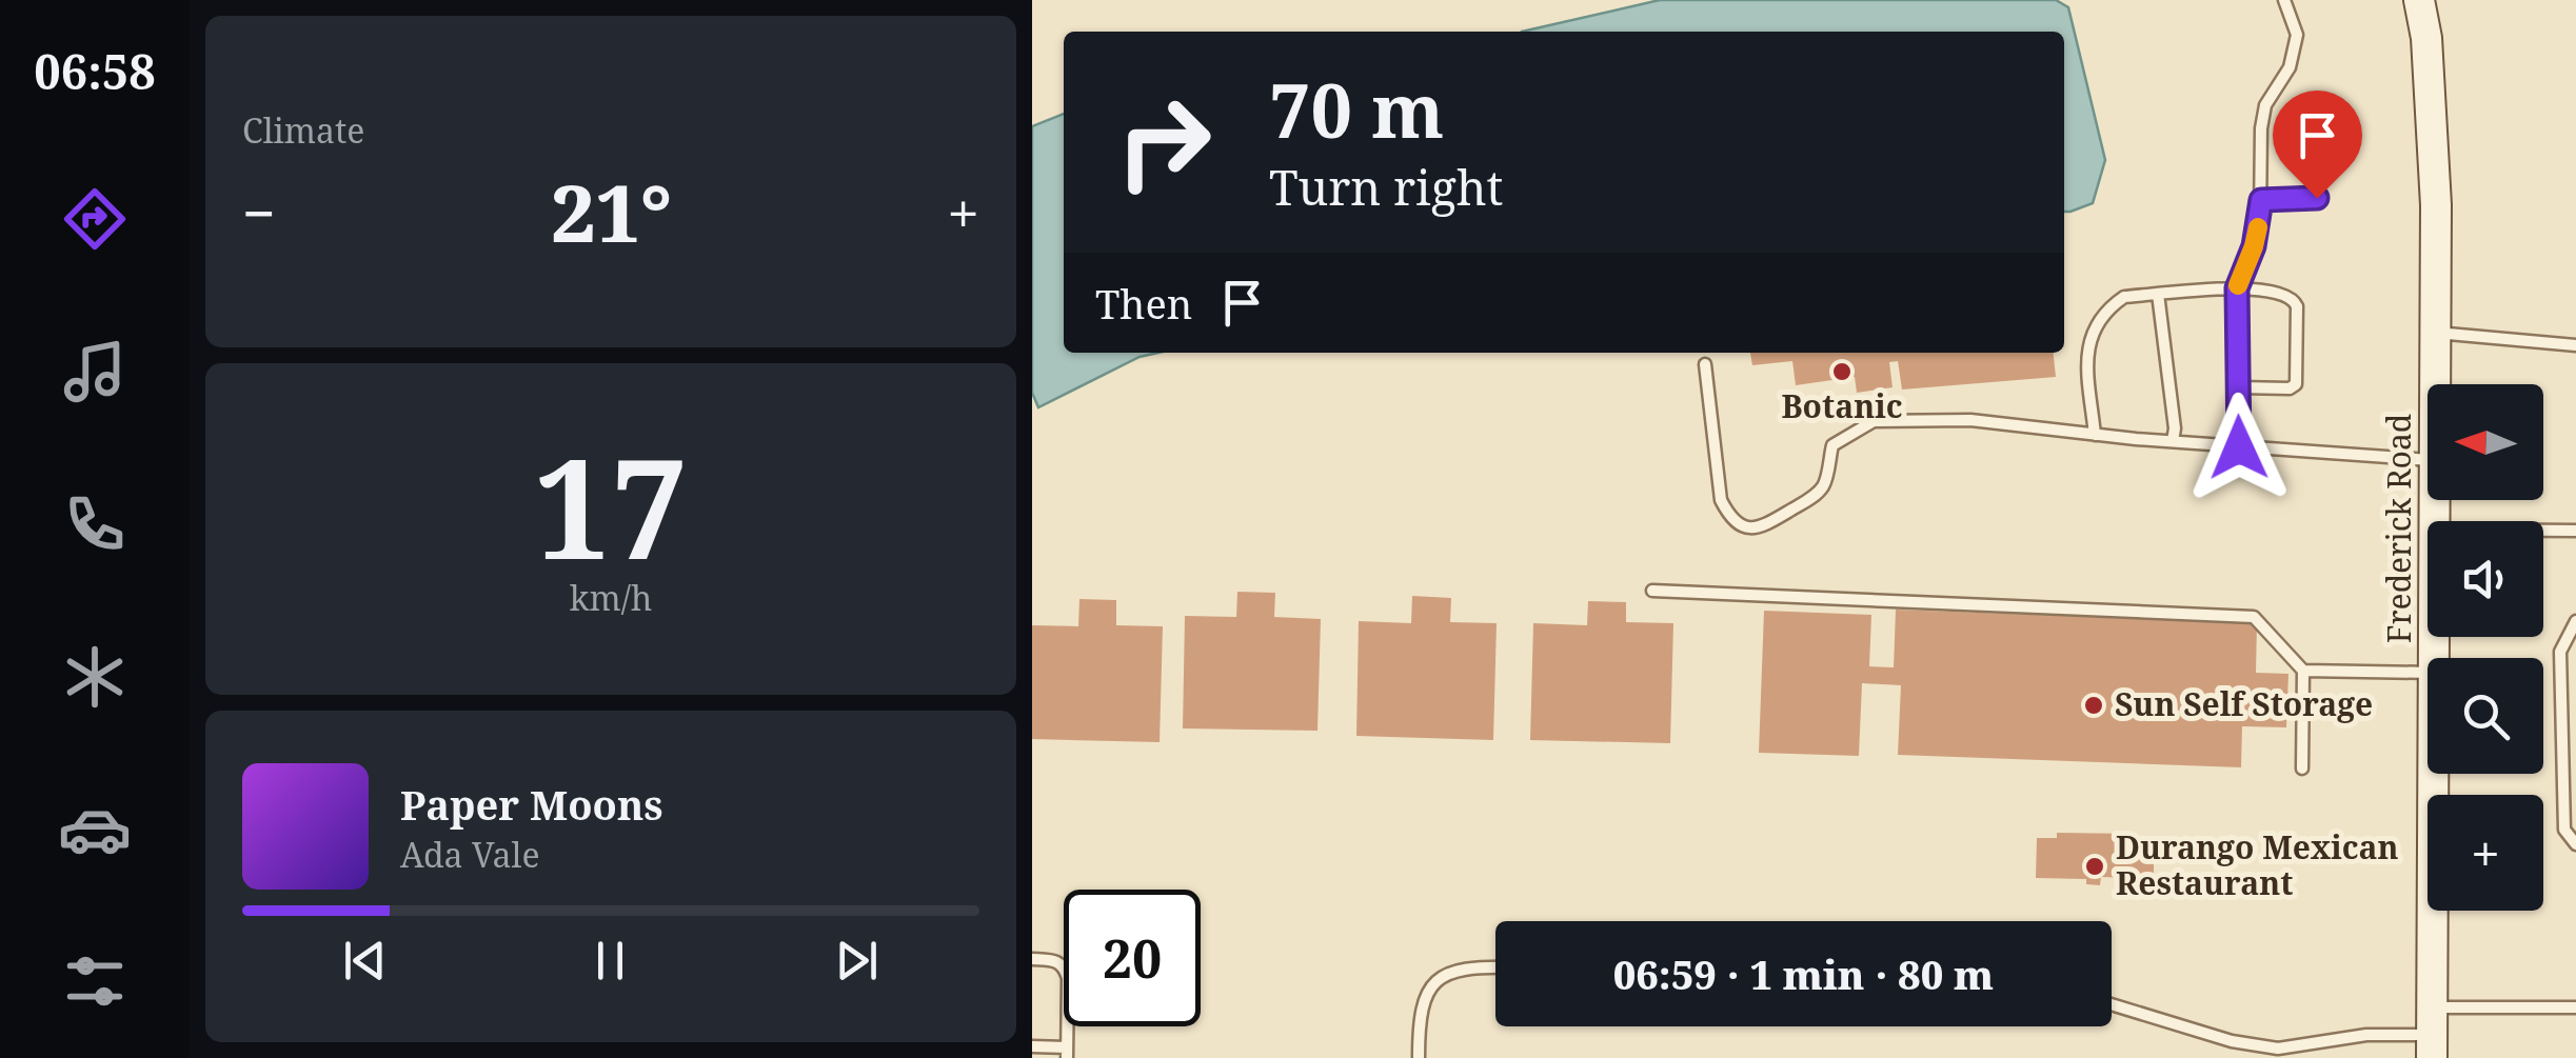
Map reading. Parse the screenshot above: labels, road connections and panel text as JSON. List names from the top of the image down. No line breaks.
{"streets":{"main road":["Frederick Road"]},"places":["Botanic","Sun Self Storage","Durango Mexican Restaurant"],"north":"left","page":{"tabs":"06:58","tile":["Climate",["17","km/h"]],"turn":["70 m","Turn right"],"heat":["−","21°","+"],"then":"Then","map_buttons":"+","song":["Paper Moons","Ada Vale"],"limit":"20","trip":"06:59 · 1 min · 80 m"}}
